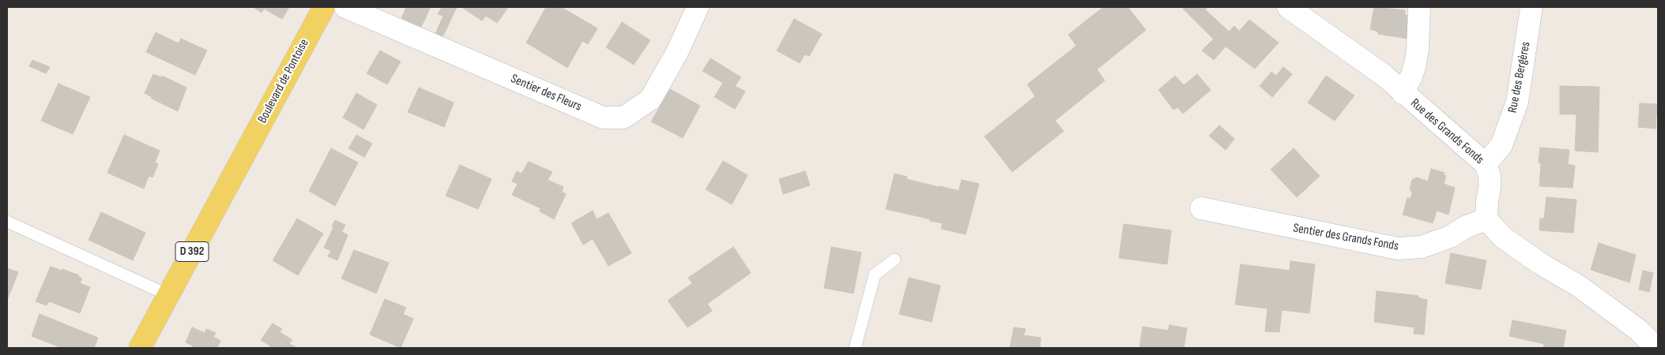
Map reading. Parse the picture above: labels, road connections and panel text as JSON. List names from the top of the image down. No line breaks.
{"streets":{"main road":["Boulevard de Pontoise","D 392"],"street":["Rue des Bergères","Sentier des Fleurs","Rue des Grands Fonds","Sentier des Grands Fonds"]},"crossings":[["Rue des Bergères","Rue des Grands Fonds"],["Boulevard de Pontoise","D 392"],["Rue des Grands Fonds","Sentier des Grands Fonds"]]}
